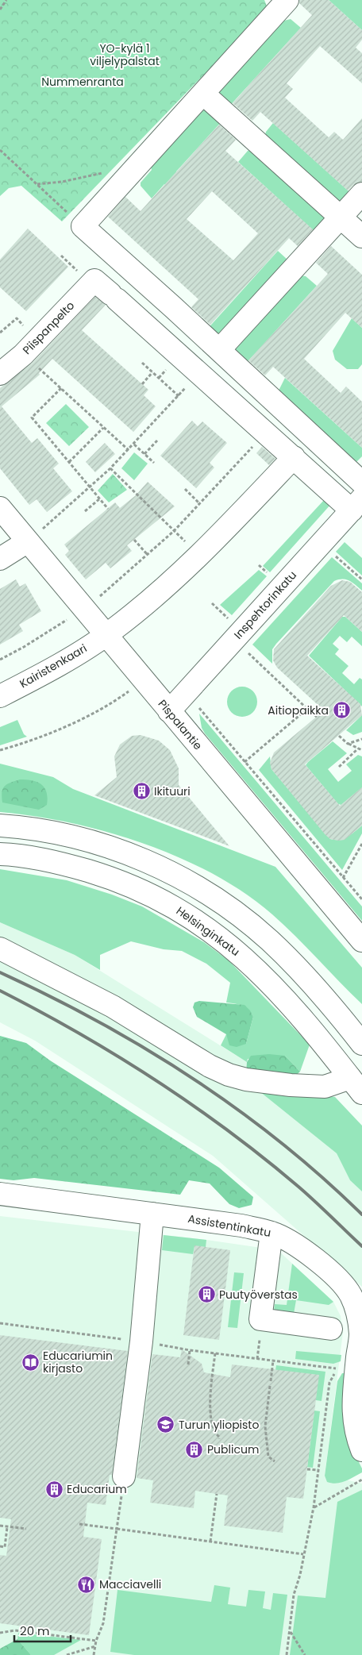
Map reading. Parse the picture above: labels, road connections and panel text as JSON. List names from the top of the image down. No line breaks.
{"streets":{"street":["Piispanpelto","Inspehtorinkatu","Kairistenkaari","Pispalantie","Helsinginkatu","Assistentinkatu"]},"crossings":[["Inspehtorinkatu","Pispalantie"],["Kairistenkaari","Pispalantie"]],"parks":["YO-kylä 1 viljelypalstat","Nummenranta"],"places":{"building":["Aitiopaikka","Ikituuri","Puutyöverstas","Publicum","Educarium"],"library":["Educariumin kirjasto"],"school or university":["Turun yliopisto"],"restaurant":["Macciavelli"]},"scale_bar":"20 m"}
